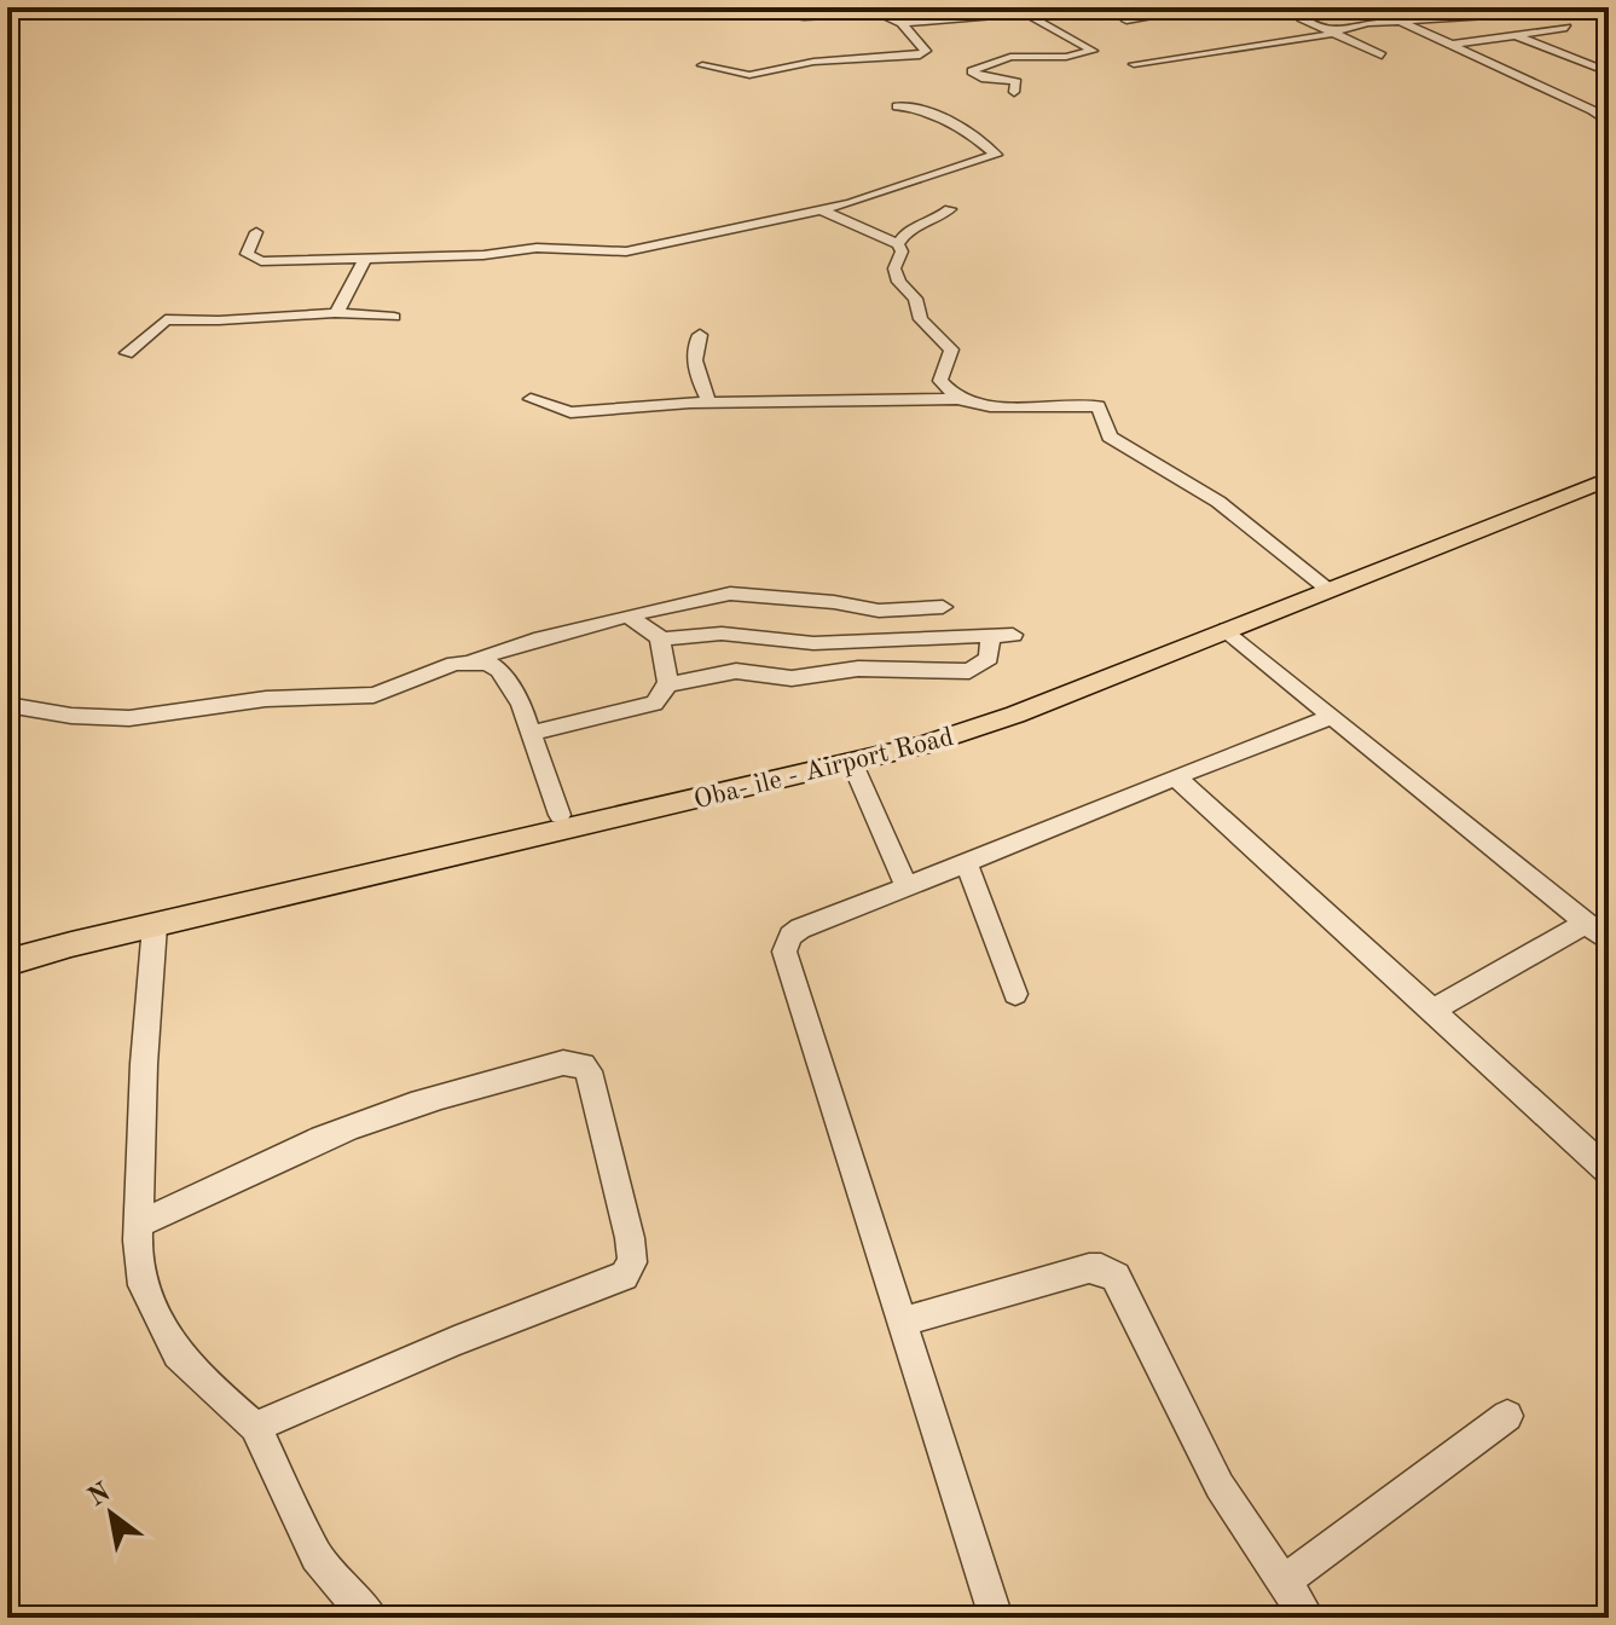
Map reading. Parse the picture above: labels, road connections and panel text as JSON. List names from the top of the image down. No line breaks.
{"streets":{"main road":["Oba- ile - Airport Road"]},"north":"top left"}
